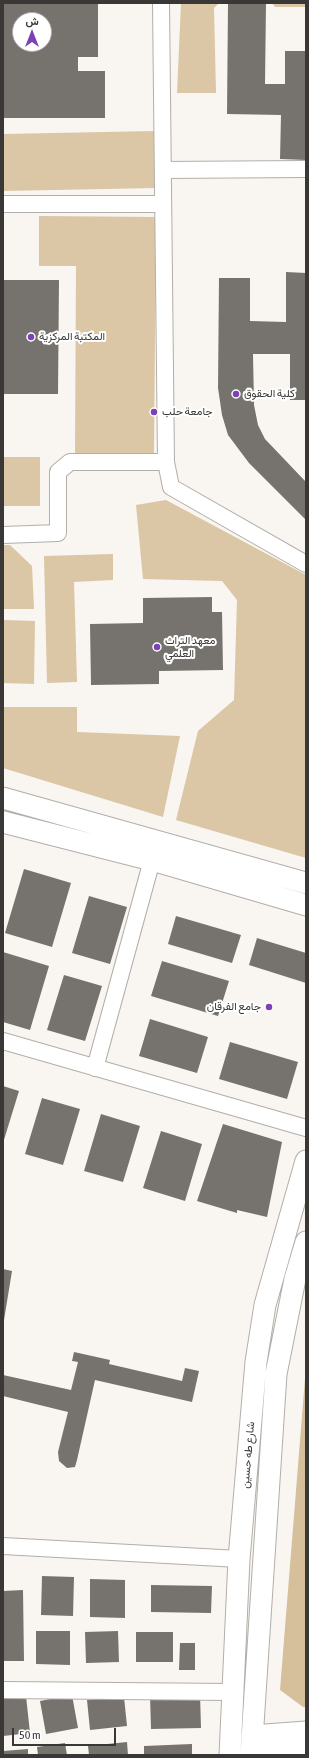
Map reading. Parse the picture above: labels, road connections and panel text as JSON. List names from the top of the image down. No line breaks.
{"streets":{"main road":["شارع طه حسين"]},"places":["المكتبة المركزية","كلية الحقوق","جامعة حلب","معهد التراث العلمي","جامع الفرقان"],"scale_bar":"50 m","north":"top"}
